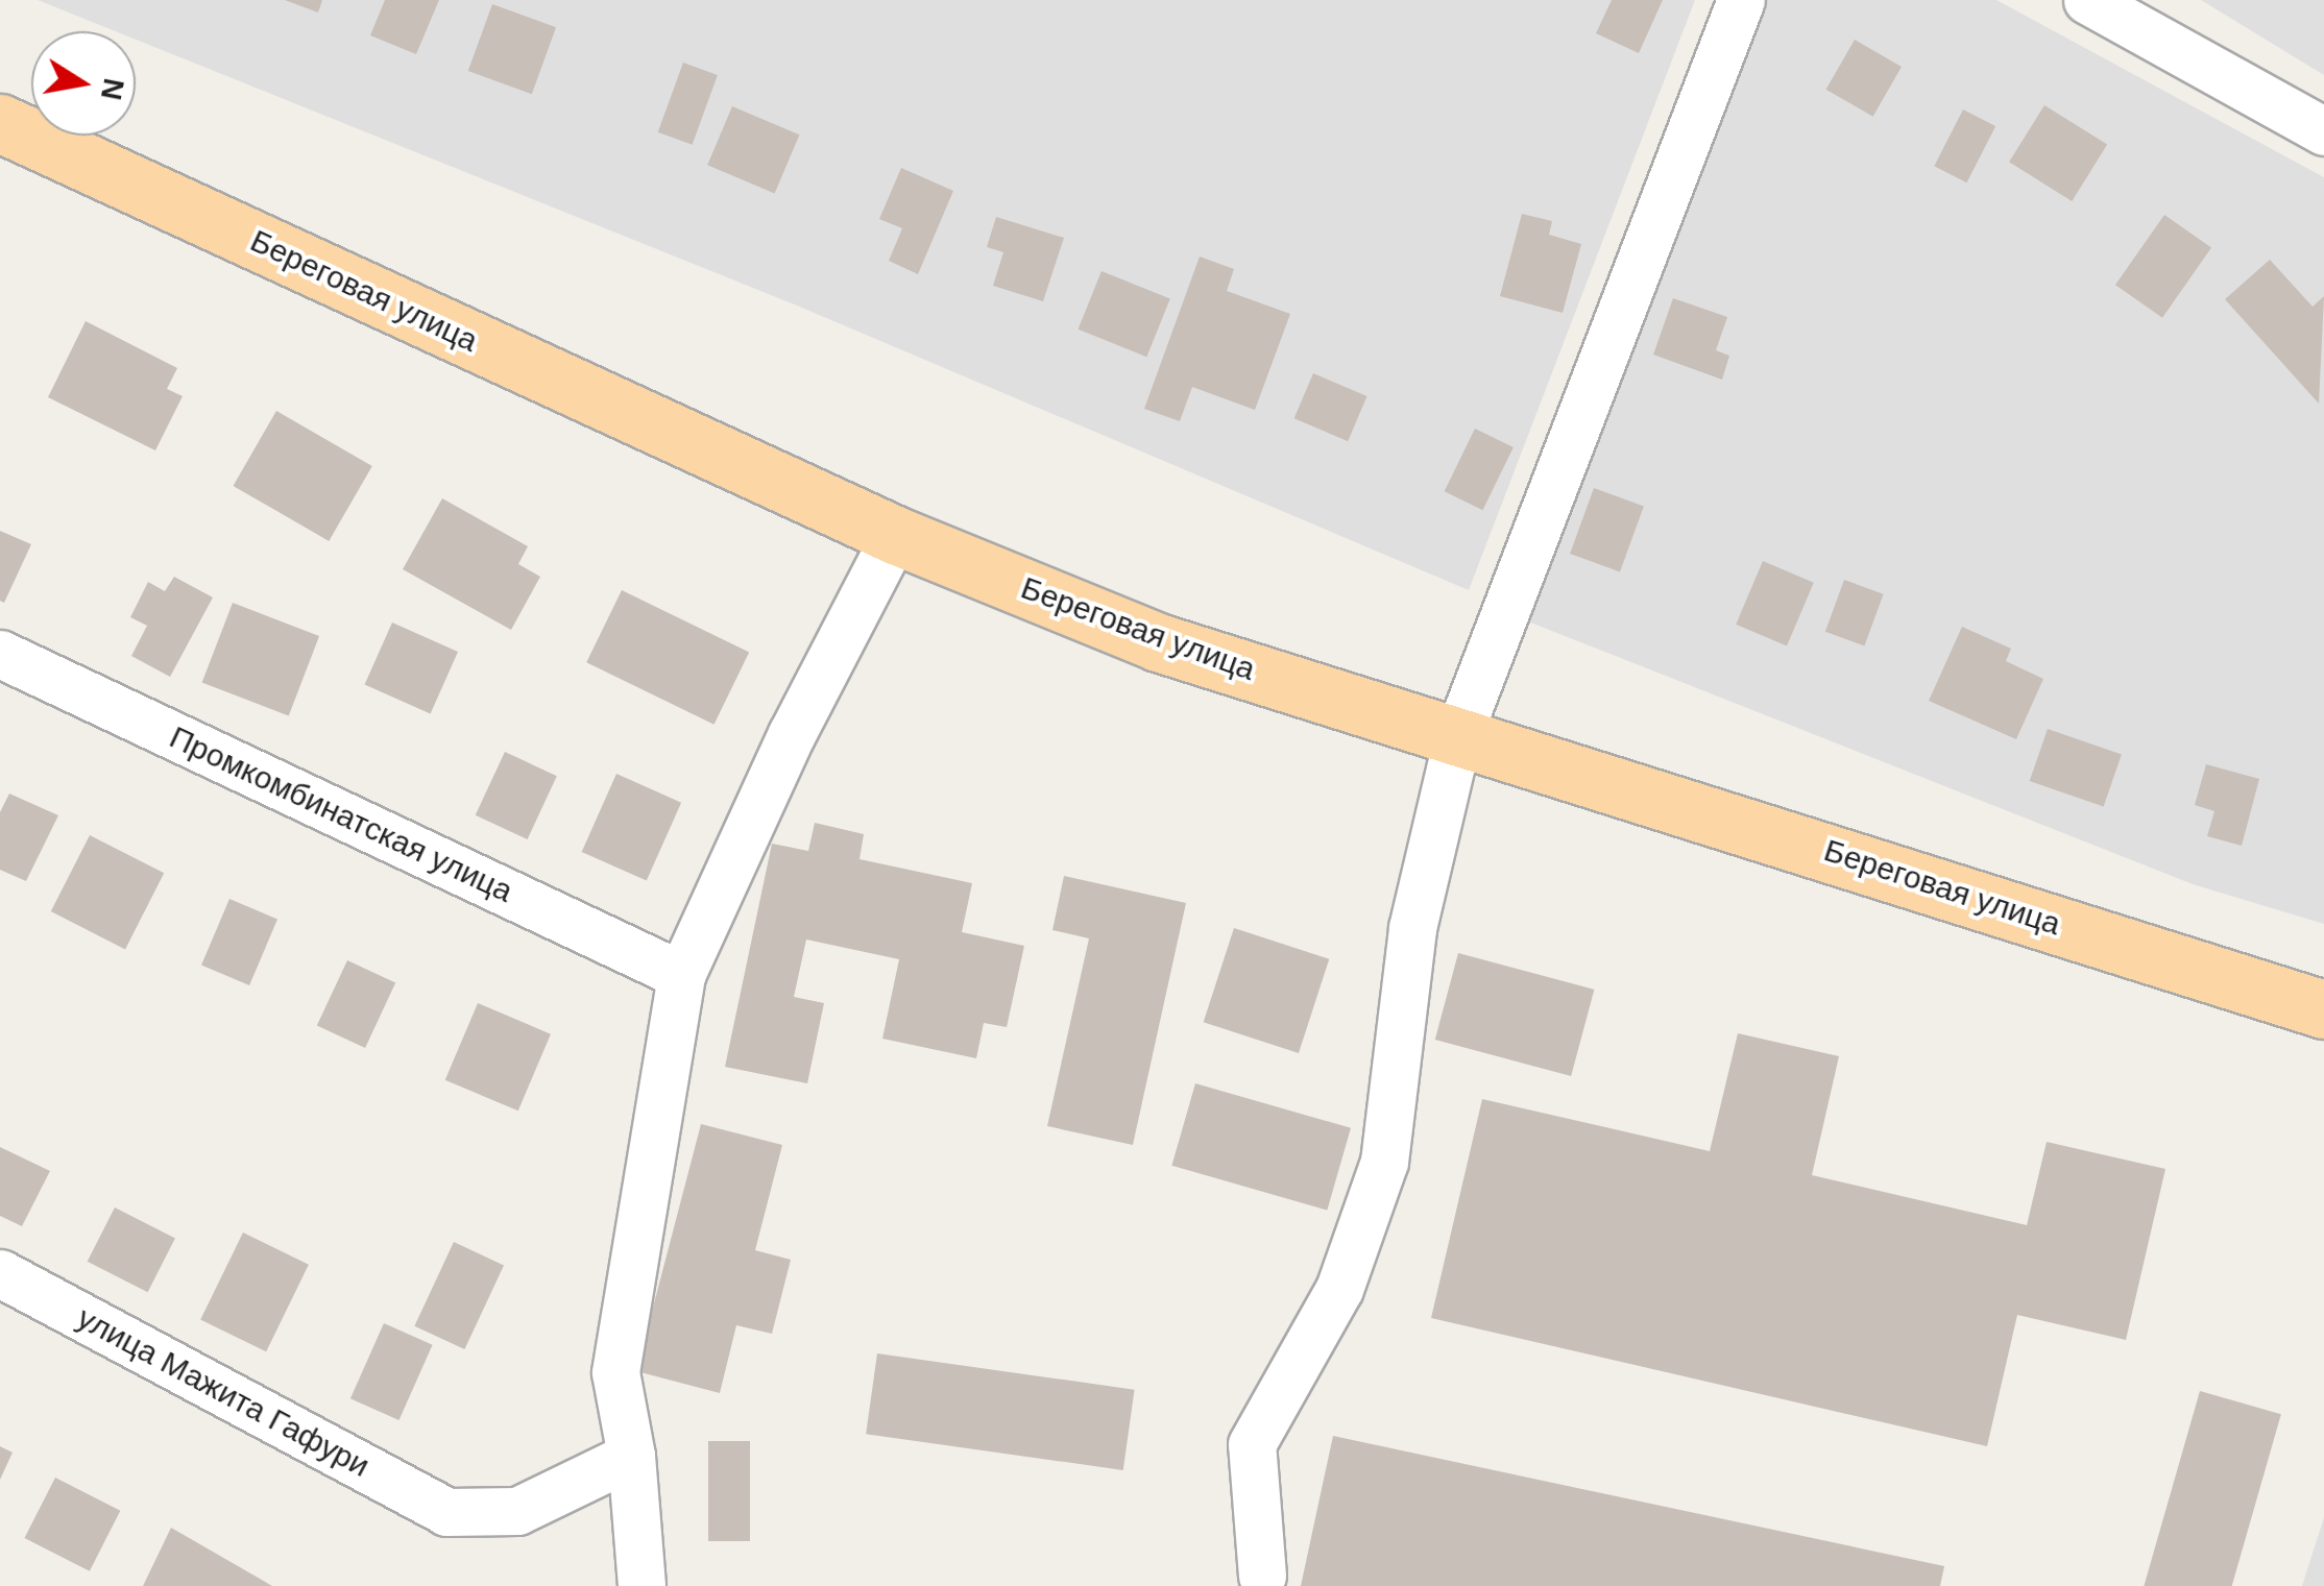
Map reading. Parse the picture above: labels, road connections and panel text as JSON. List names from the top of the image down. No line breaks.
{"streets":{"main road":["Береговая улица"],"street":["Промкомбинатская улица","улица Мажита Гафури"]},"north":"right"}
